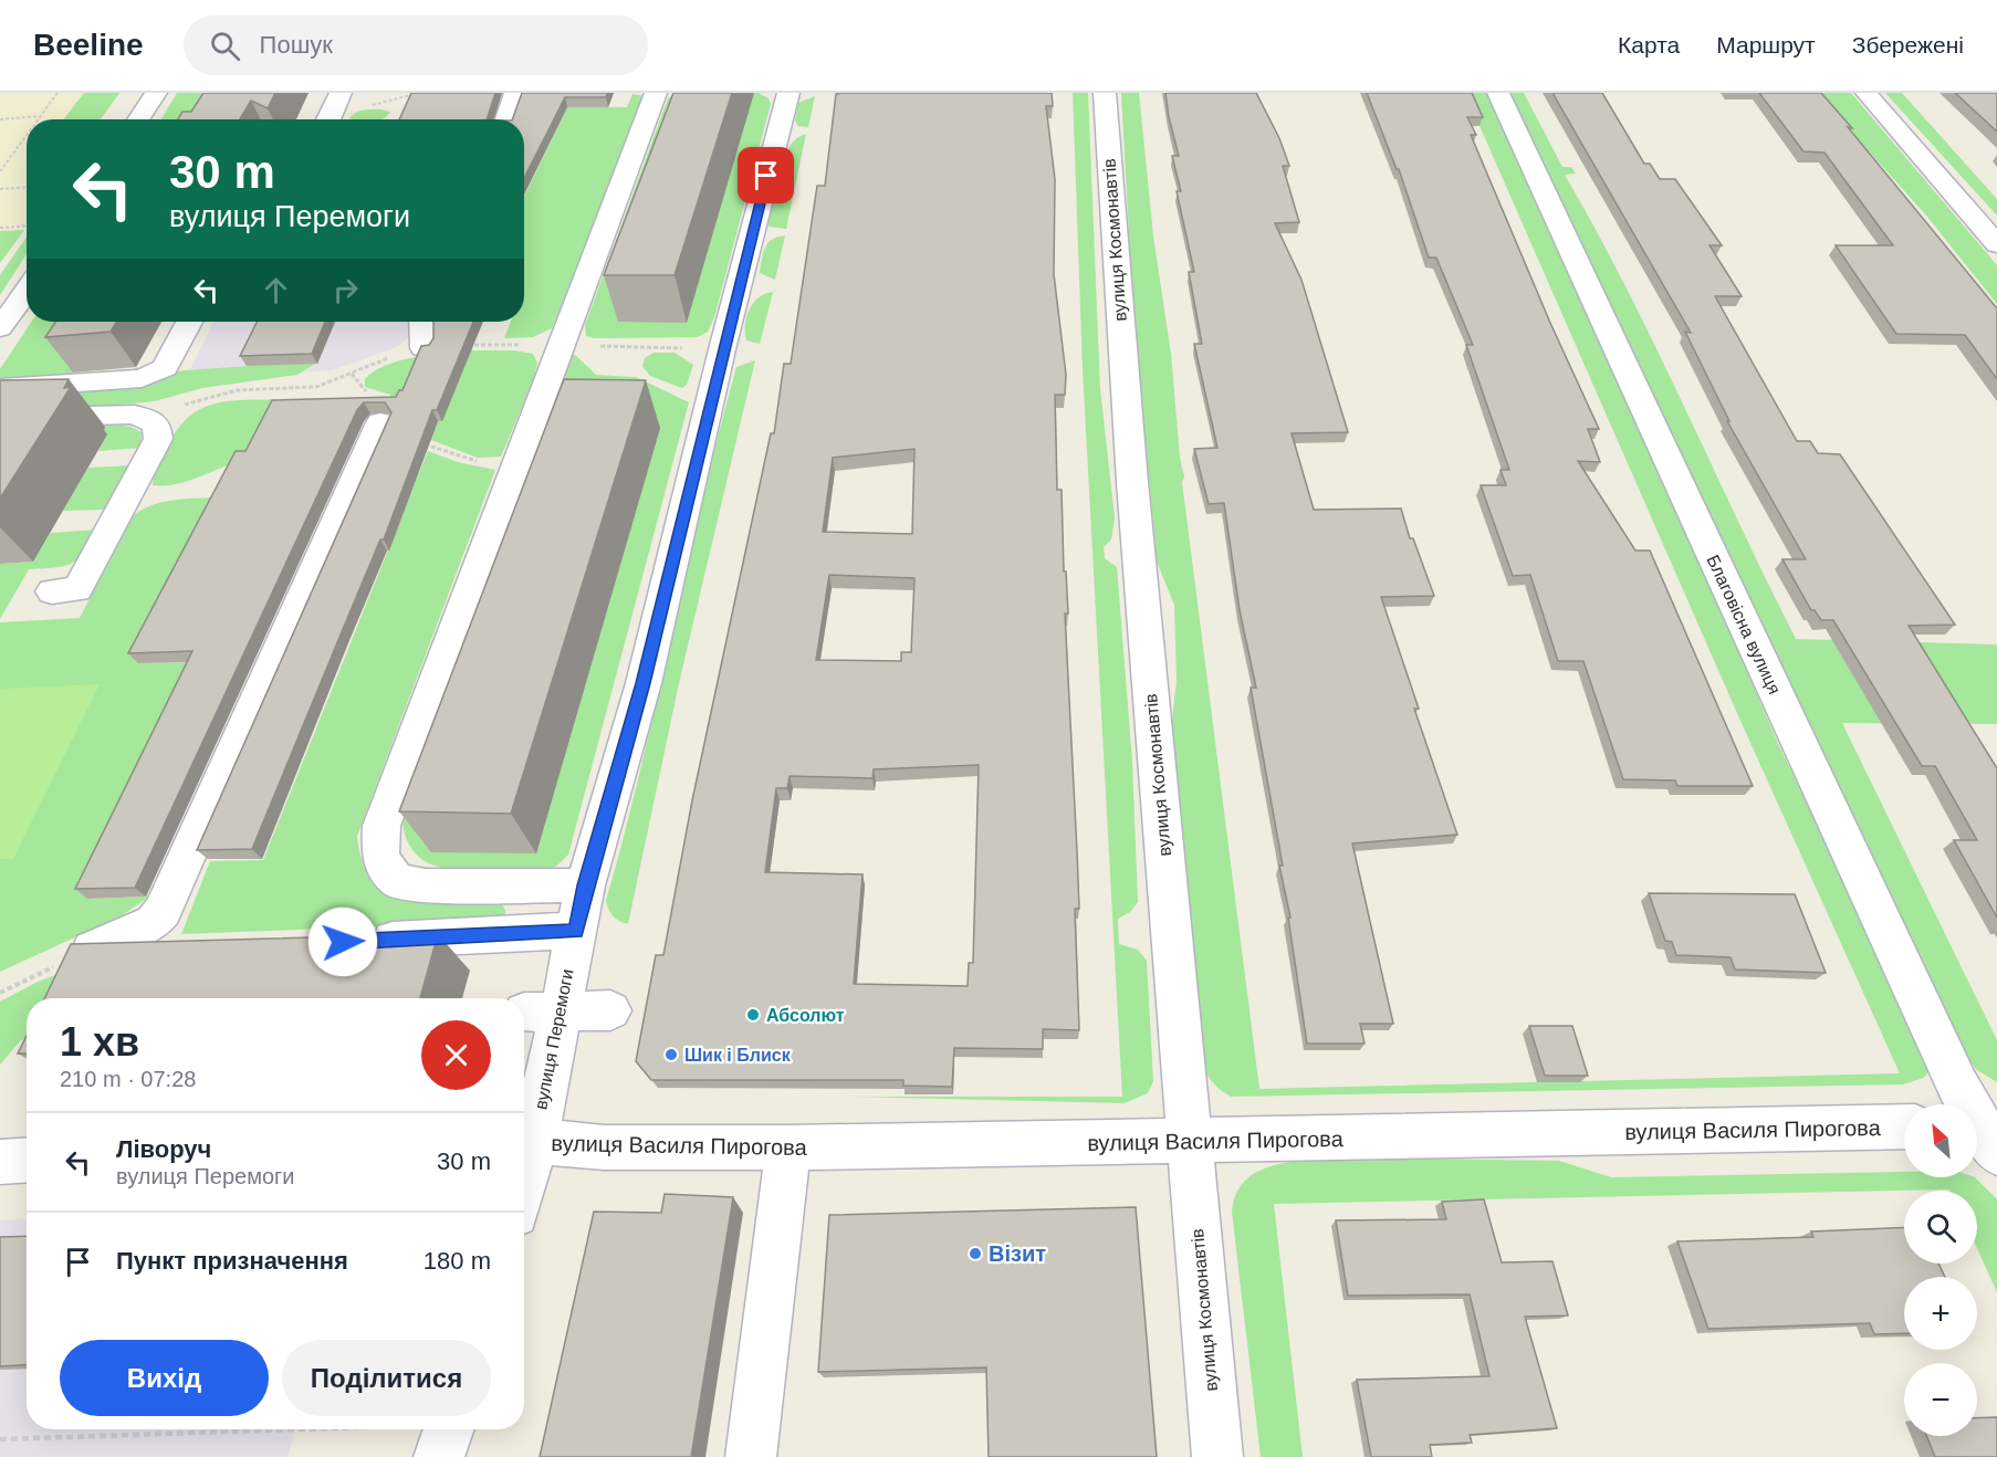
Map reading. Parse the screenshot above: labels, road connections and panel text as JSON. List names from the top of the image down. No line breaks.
{"streets":{"street":["вулиця Космонавтів","Благовісна вулиця","вулиця Перемоги","вулиця Василя Пирогова"]},"crossings":[["вулиця Космонавтів","вулиця Василя Пирогова"],["вулиця Перемоги","вулиця Василя Пирогова"]],"places":["Абсолют","Шик і Блиск","Візит"],"north":"top left","page":{"header":"Beeline","search":"Пошук","nav":["Карта","Маршрут","Збережені"],"turn":["30 m","вулиця Перемоги"],"heading":["1 хв","210 m · 07:28"],"map_buttons":["+","−"],"list":[{"name":"Ліворуч","note":"вулиця Перемоги","value":"30 m"},{"name":"Пункт призначення","value":"180 m"}],"buttons":["Вихід","Поділитися"]}}
